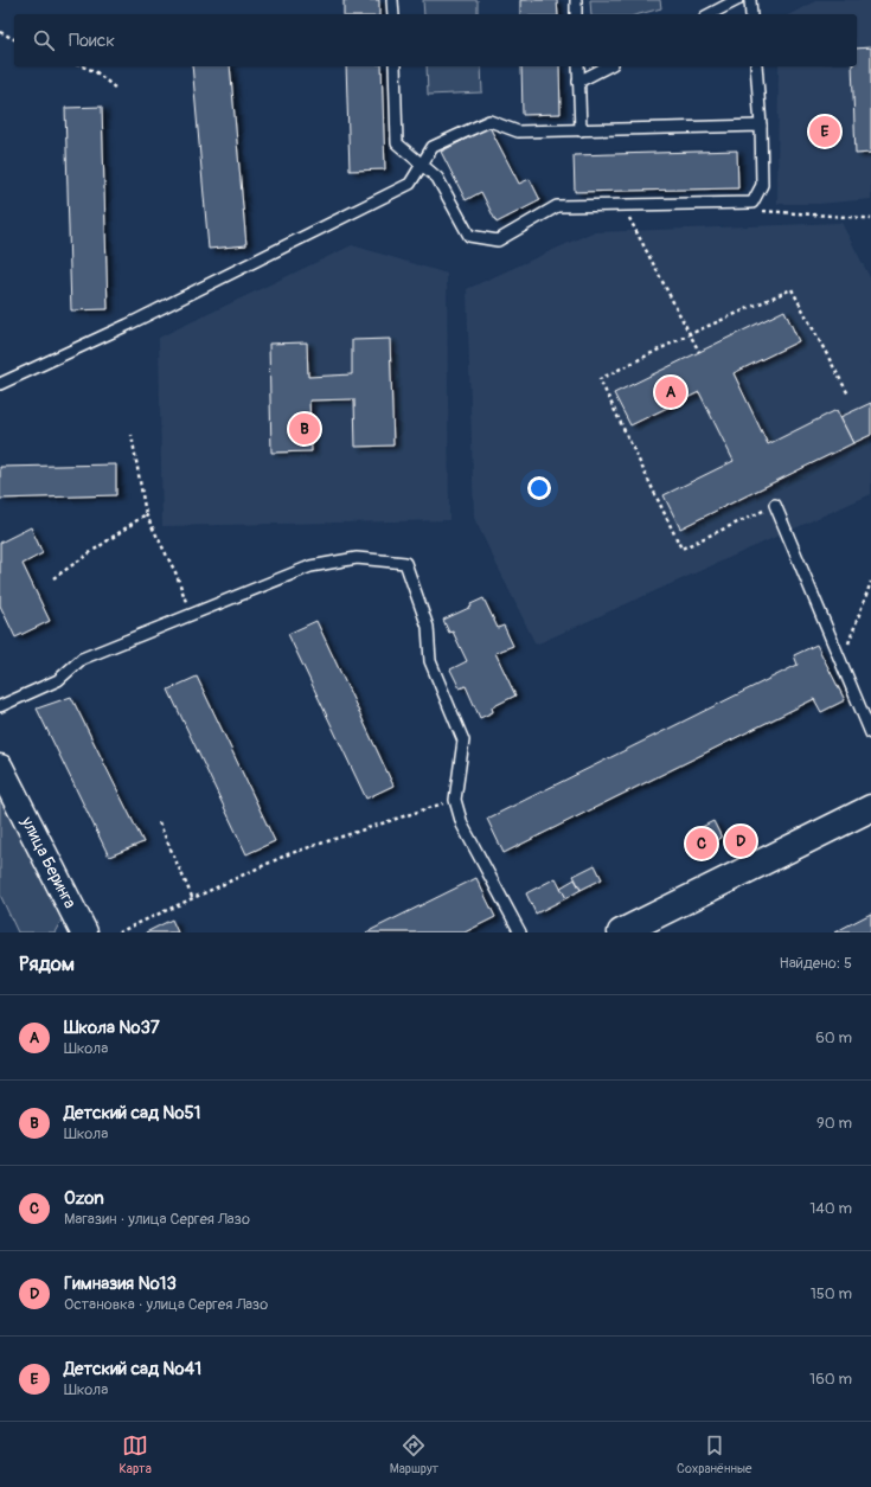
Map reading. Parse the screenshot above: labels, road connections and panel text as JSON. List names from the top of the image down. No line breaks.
{"streets":{"street":["улица Беринга"]},"page":{"search":"Поиск","pins":["E","A","B","D","C"],"heading":["Рядом","Найдено: 5"],"list":[{"mark":"A","name":"Школа №37","note":"Школа","value":"60 m"},{"mark":"B","name":"Детский сад №51","note":"Школа","value":"90 m"},{"mark":"C","name":"Ozon","note":"Магазин · улица Сергея Лазо","value":"140 m"},{"mark":"D","name":"Гимназия №13","note":"Остановка · улица Сергея Лазо","value":"150 m"},{"mark":"E","name":"Детский сад №41","note":"Школа","value":"160 m"}],"nav":["Карта","Маршрут","Сохранённые"]}}
